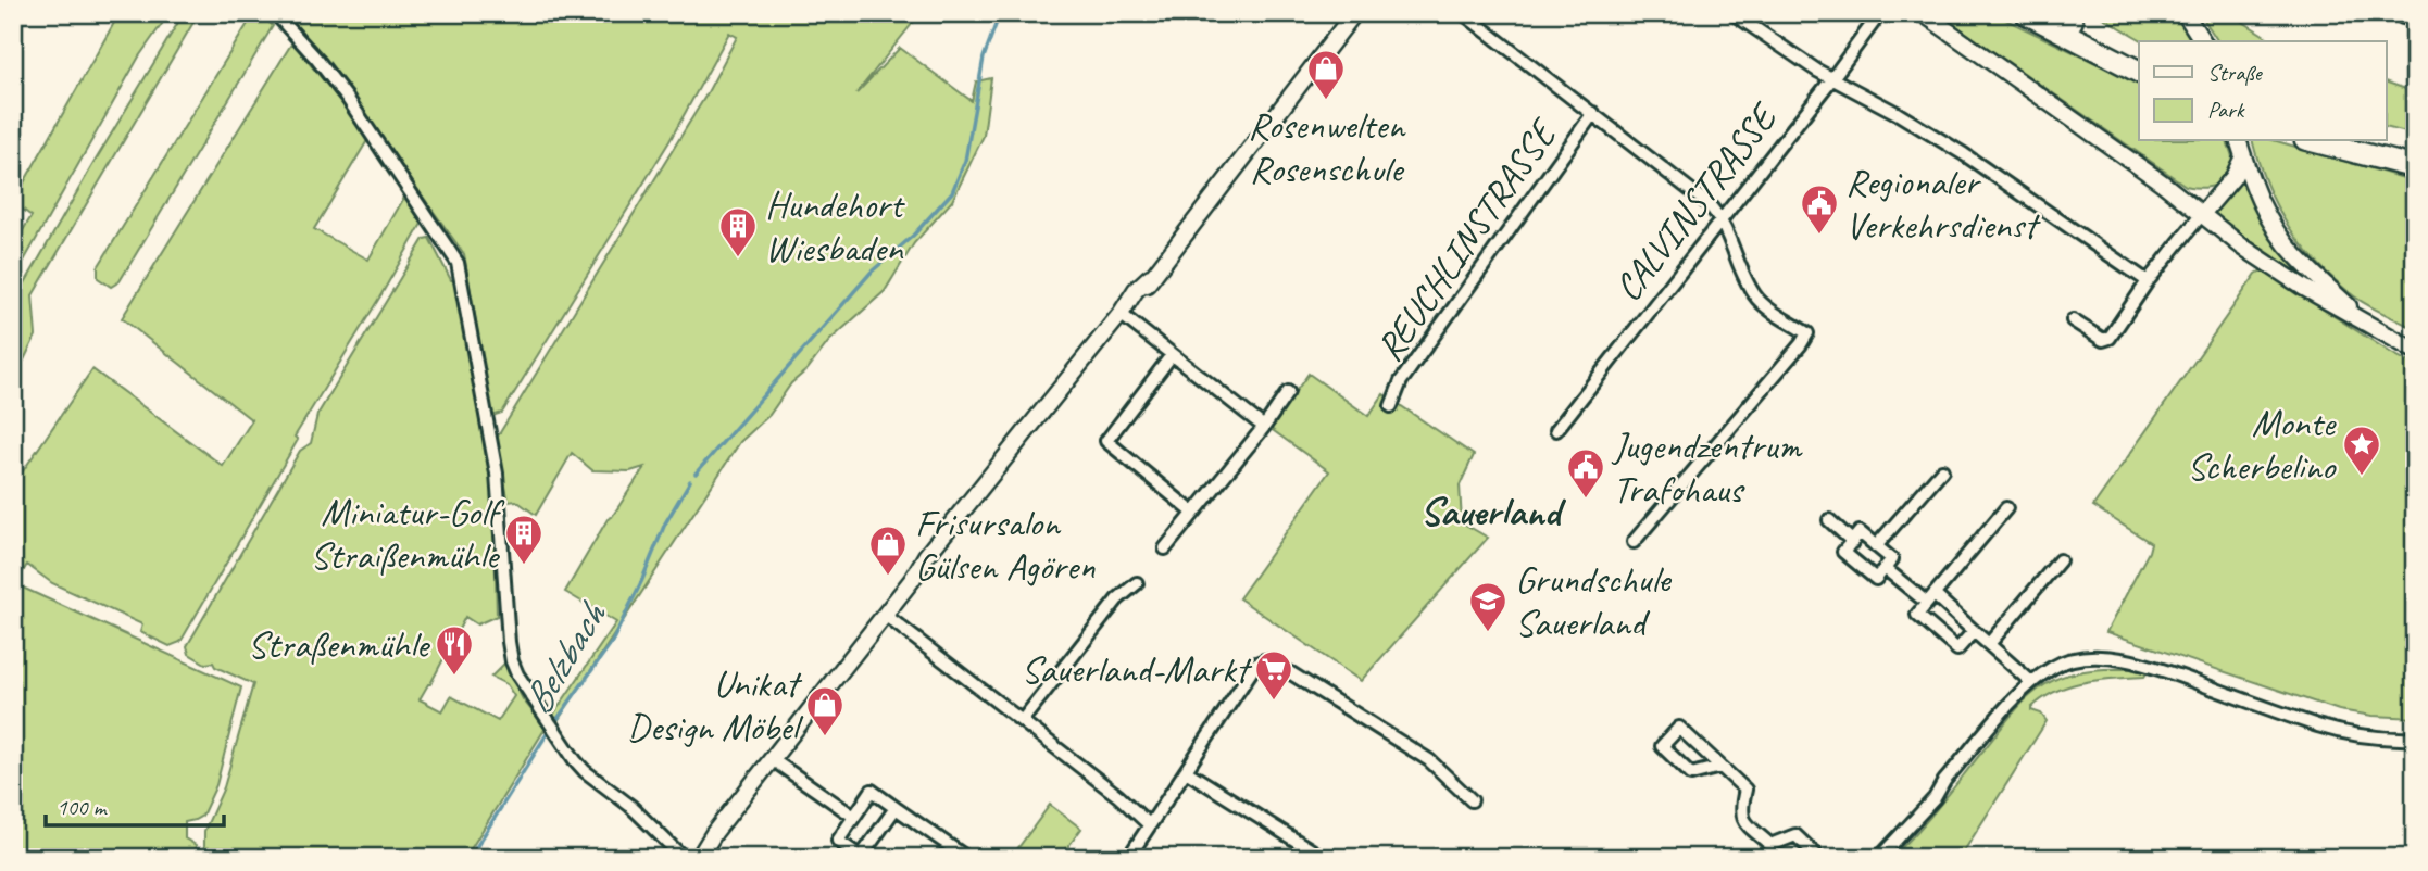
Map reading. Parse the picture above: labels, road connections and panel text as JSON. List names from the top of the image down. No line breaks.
{"streets":{"street":["CALVINSTRASSE","REUCHLINSTRASSE"]},"districts":["Sauerland"],"water":["Belzbach"],"places":{"shop":["Rosenwelten Rosenschule","Frisursalon Gülsen Agören","Unikat Design Möbel"],"public building":["Regionaler Verkehrsdienst","Jugendzentrum Trafohaus"],"building":["Hundehort Wiesbaden","Miniatur-Golf Straißenmühle"],"place":["Monte Scherbelino"],"school or university":["Grundschule Sauerland"],"restaurant":["Straßenmühle"],"supermarket":["Sauerland-Markt"]},"legend":["Straße","Park"],"scale_bar":"100 m"}
